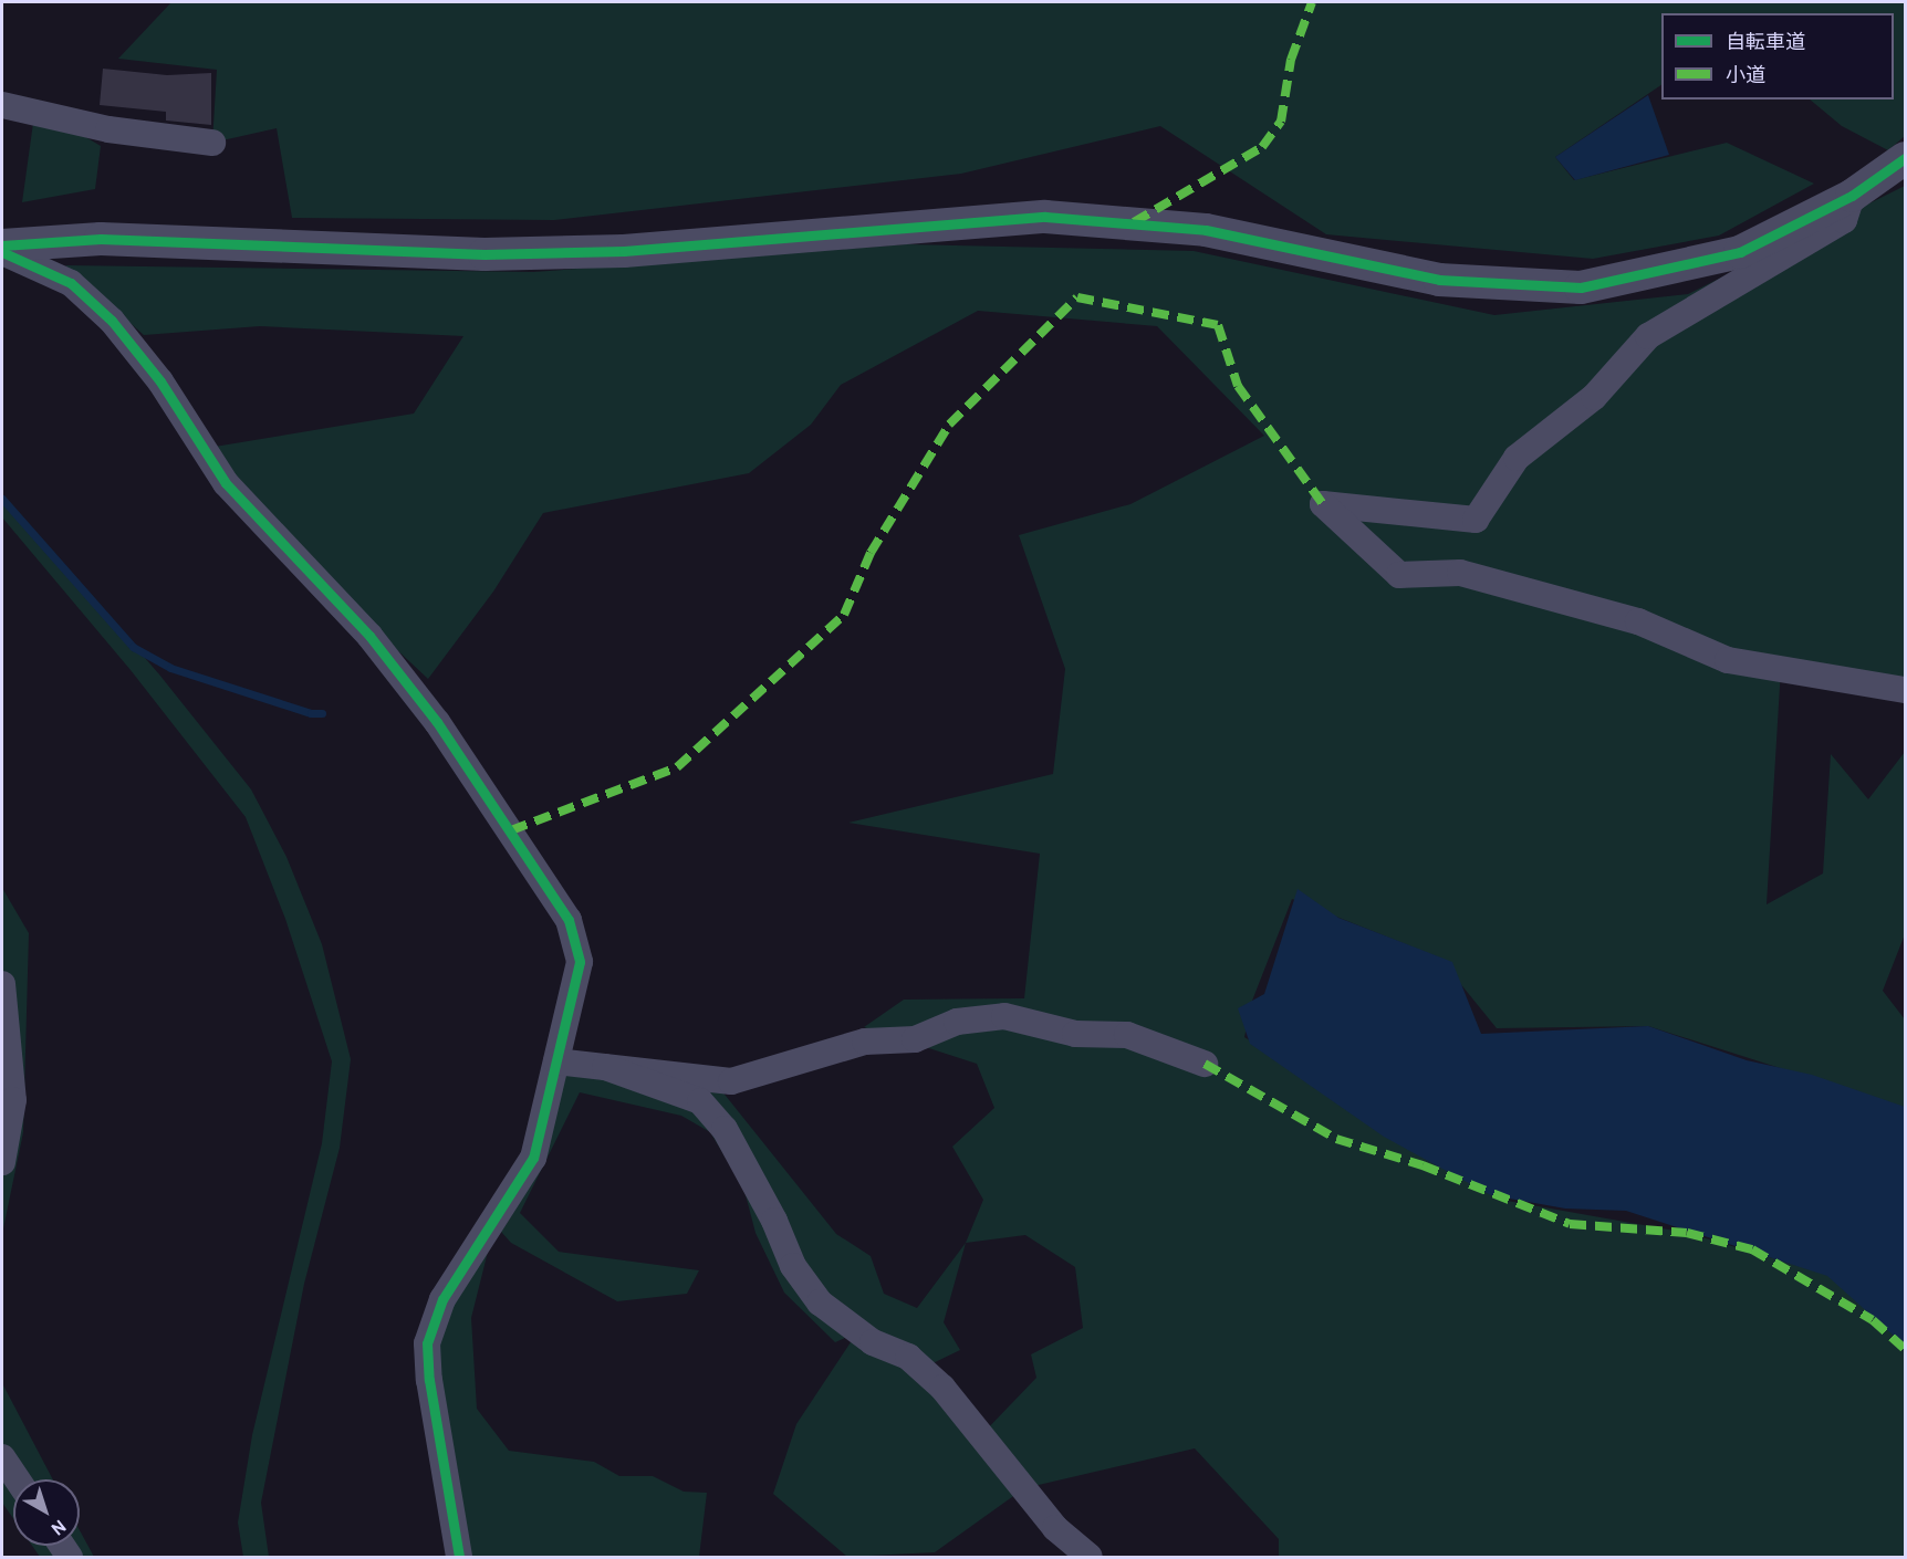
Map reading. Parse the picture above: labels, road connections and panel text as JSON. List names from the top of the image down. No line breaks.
{"legend":["自転車道","小道"],"north":"bottom right"}
